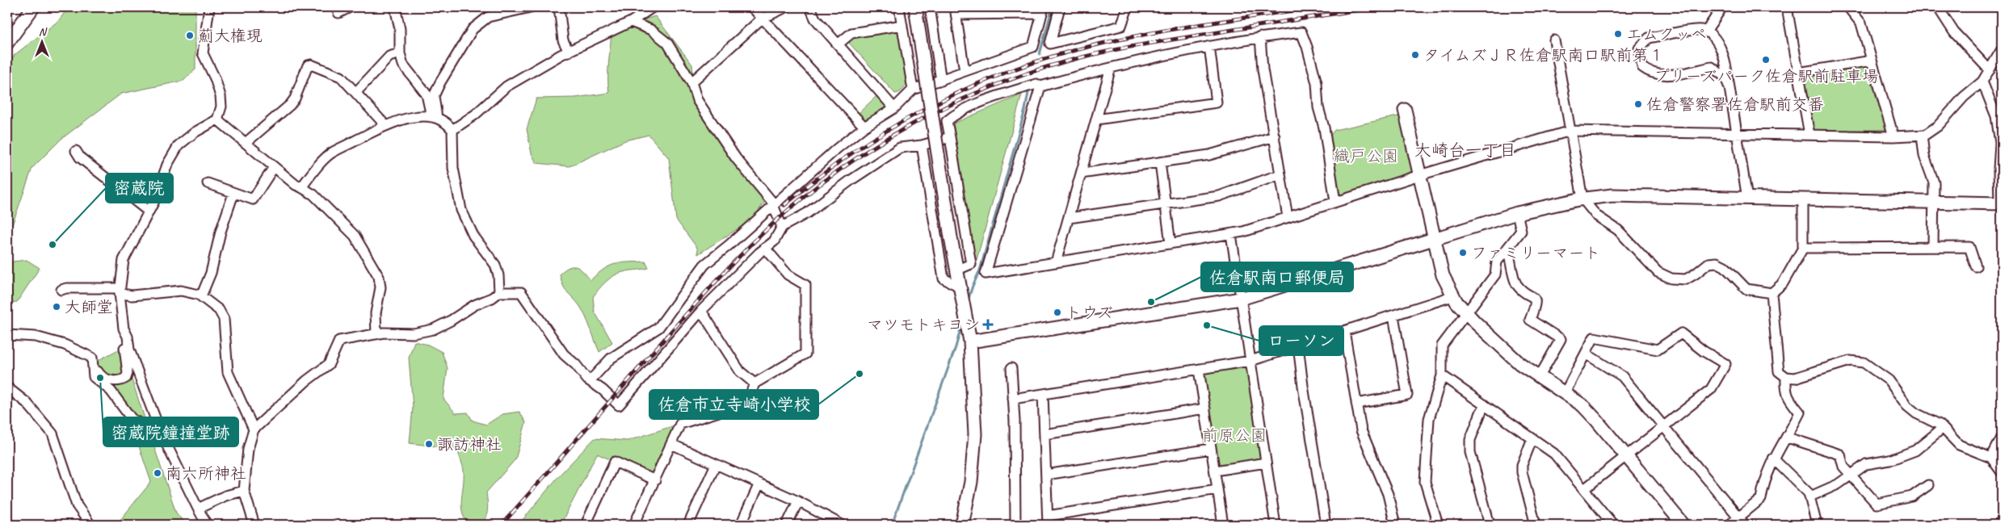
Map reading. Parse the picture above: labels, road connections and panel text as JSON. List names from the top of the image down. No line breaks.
{"districts":["大崎台一丁目"],"parks":["織戸公園","前原公園"],"places":{"other":["エムクッペ","薊大権現","タイムズＪＲ佐倉駅南口駅前第１","プリーズパーク佐倉駅前駐車場","佐倉警察署佐倉駅前交番","密蔵院","ファミリーマート","佐倉駅南口郵便局","大師堂","トウズ","ローソン","佐倉市立寺崎小学校","密蔵院鐘撞堂跡","諏訪神社","南六所神社"],"health":["マツモトキヨシ"]},"north":"top"}
